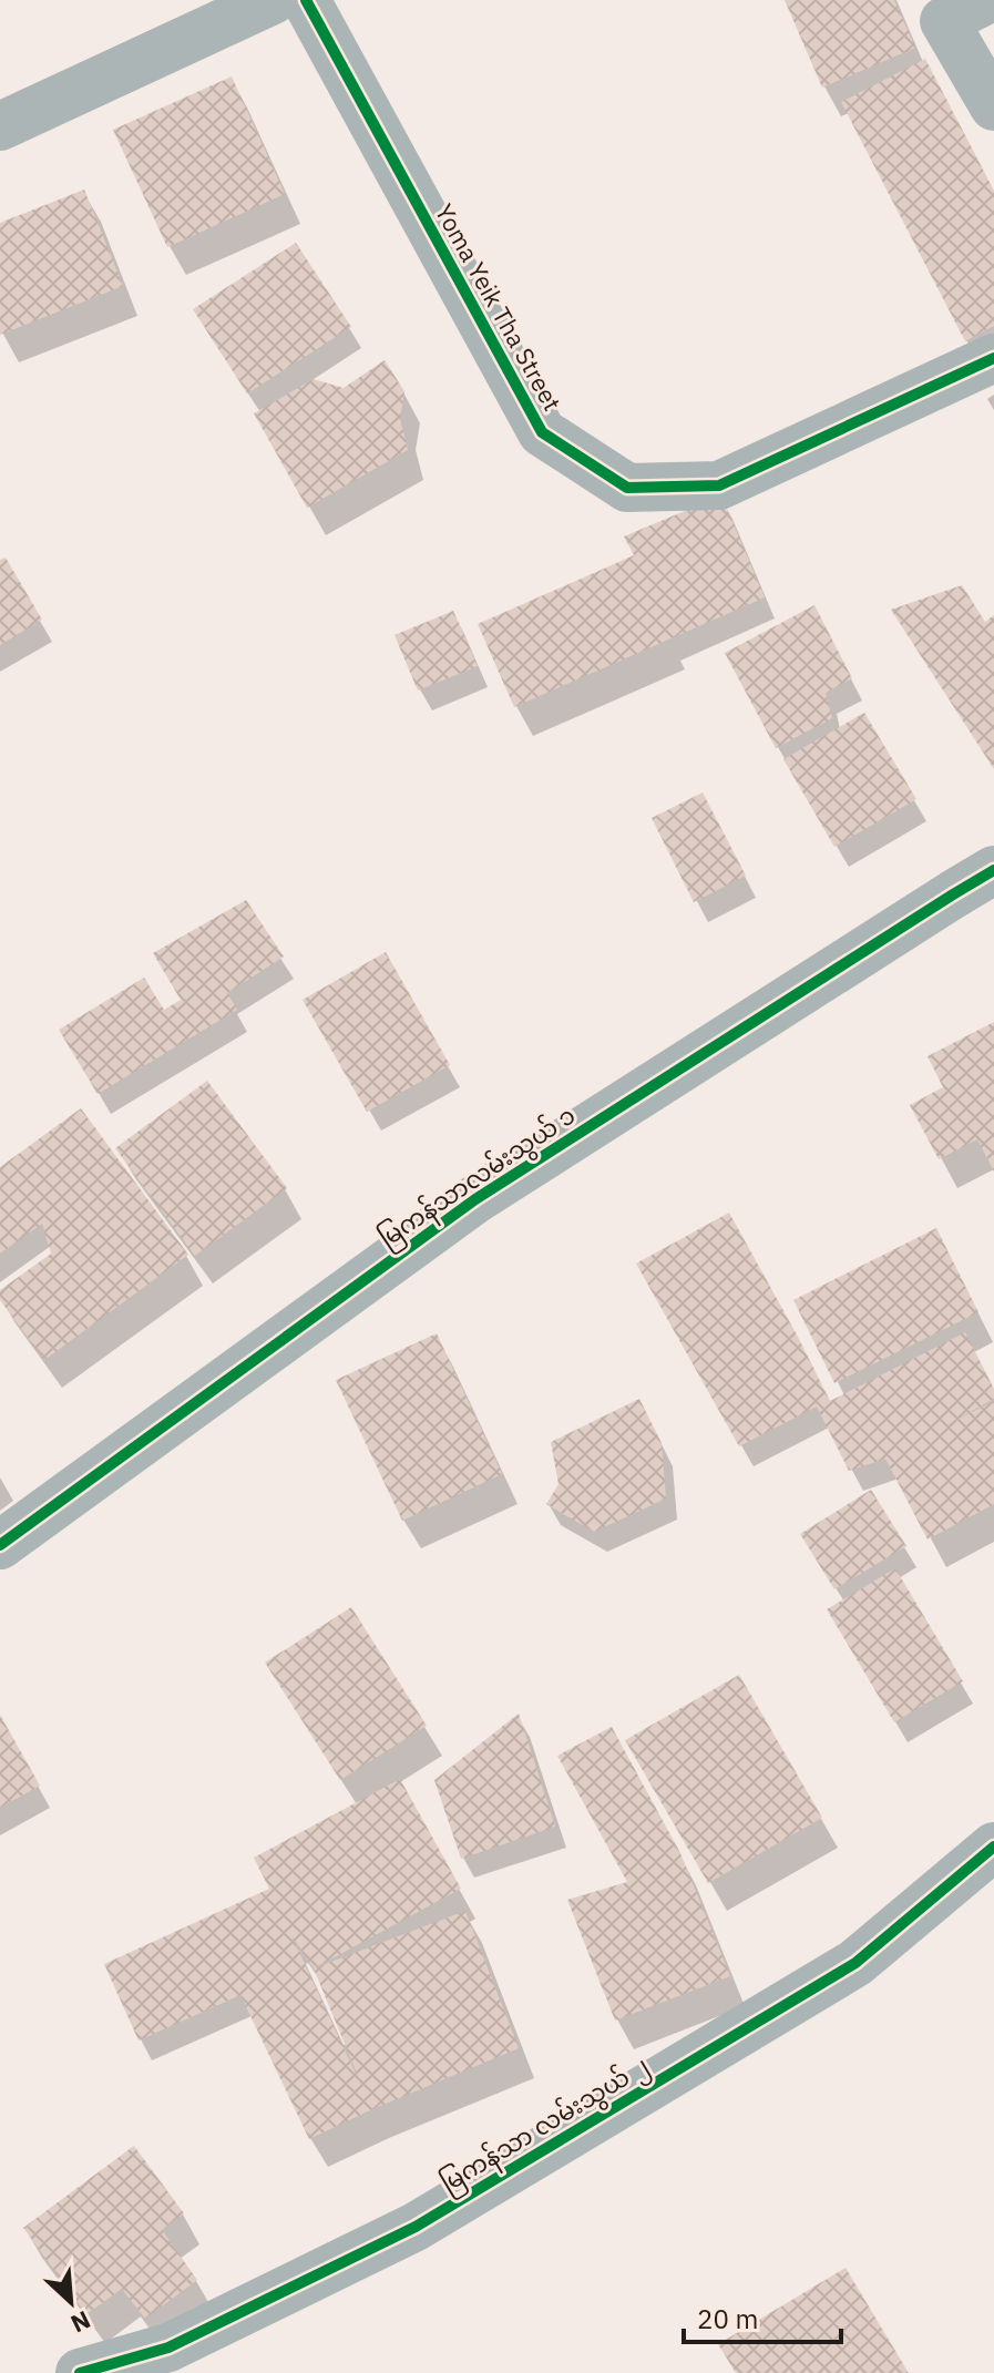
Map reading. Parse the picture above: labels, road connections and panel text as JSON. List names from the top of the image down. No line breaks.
{"streets":{"street":["Yoma Yeik Tha Street","မြကန်သာလမ်းသွယ် ၁","မြကန်သာ လမ်းသွယ် ၂"]},"scale_bar":"20 m","north":"bottom right"}
